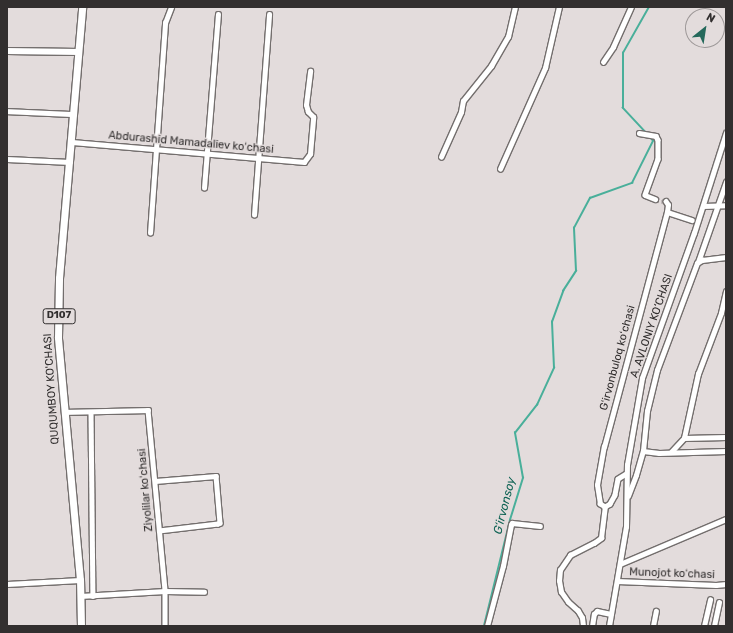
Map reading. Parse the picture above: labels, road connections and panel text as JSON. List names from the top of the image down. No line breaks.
{"streets":{"main road":["D107","QUQUMBOY KO'CHASI"],"street":["Abdurashid Mamadaliev koʻchasi","A. AVLONIY KO‘CHASI","Gʻirvonbuloq koʻchasi","Ziyolilar koʻchasi","Munojot koʻchasi"]},"crossings":[["Abdurashid Mamadaliev koʻchasi","QUQUMBOY KO'CHASI"],["A. AVLONIY KO‘CHASI","Munojot koʻchasi"]],"water":["G‘irvonsoy"],"north":"top right"}
